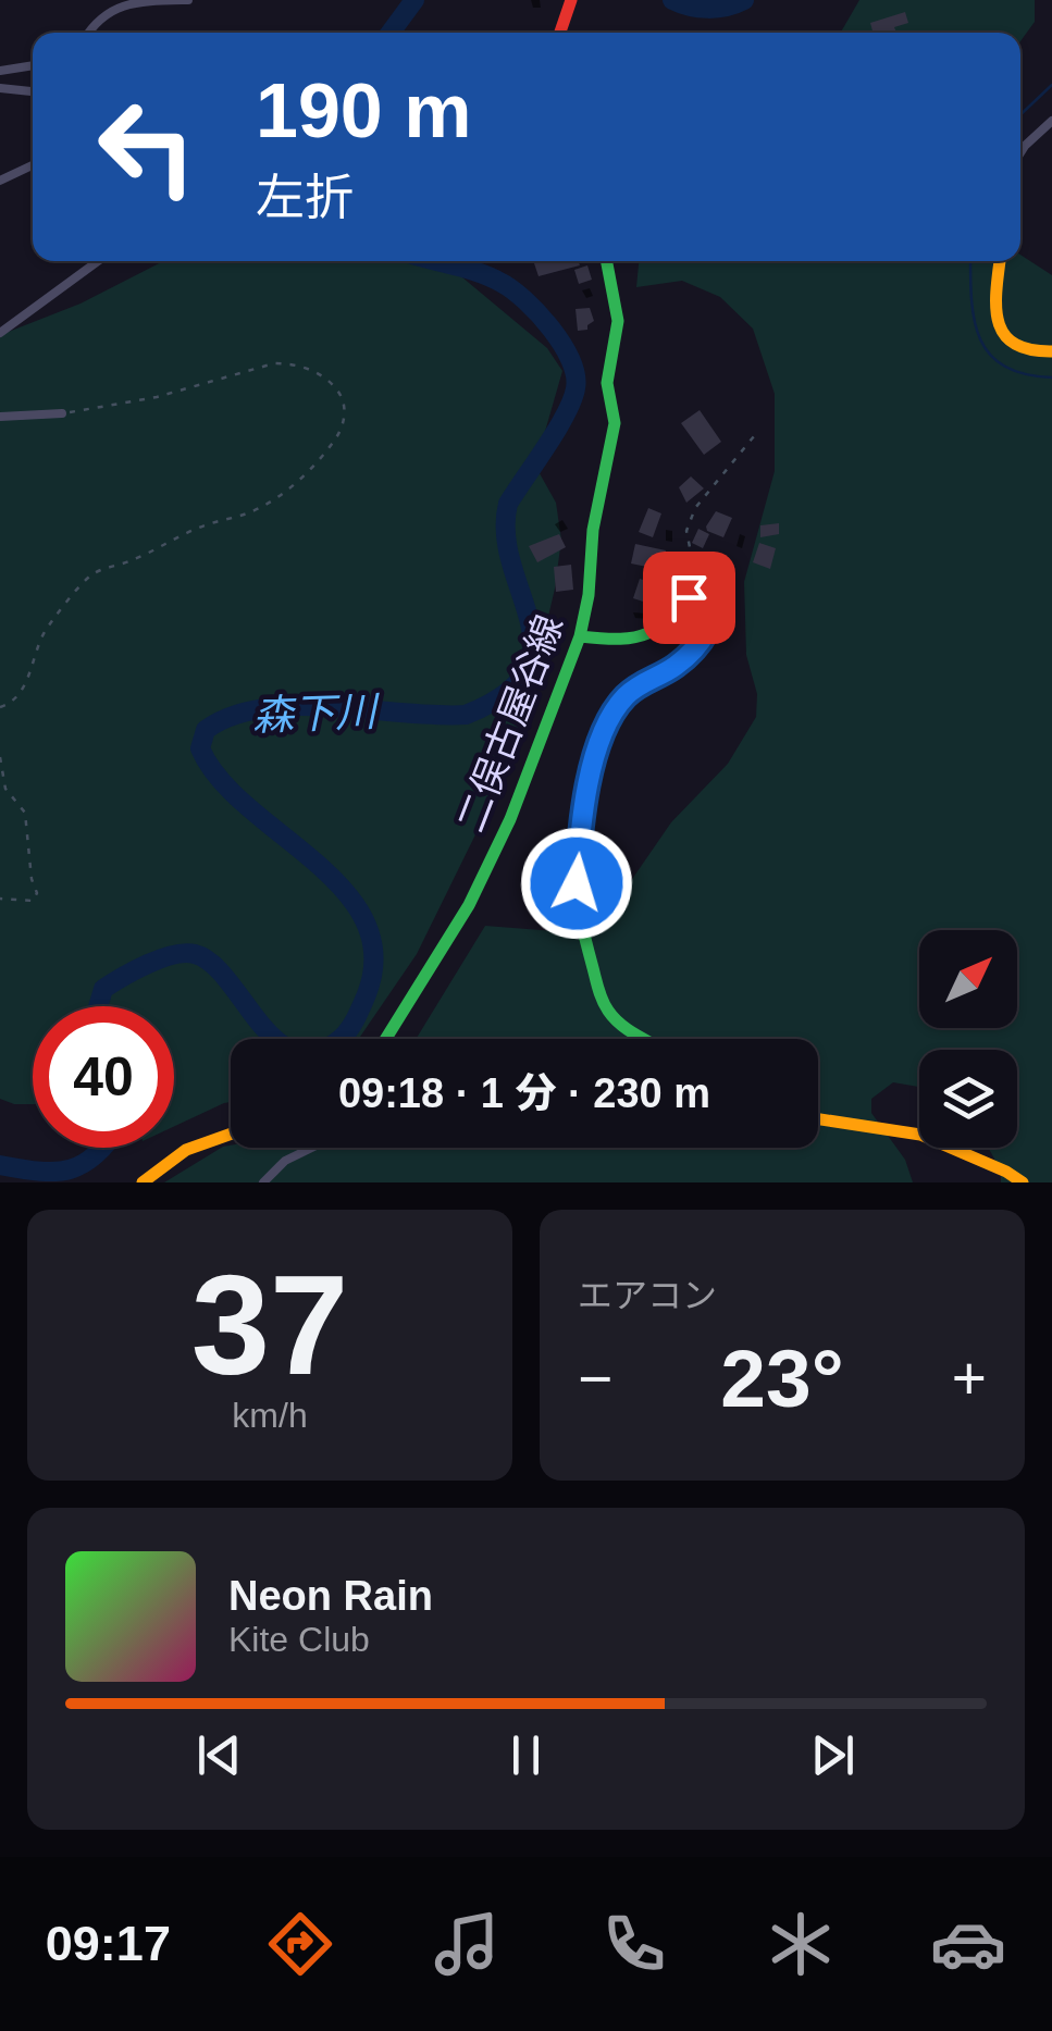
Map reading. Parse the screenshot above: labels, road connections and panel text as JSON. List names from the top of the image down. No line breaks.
{"streets":{"street":["二俣古屋谷線"]},"water":["森下川"],"north":"top right","page":{"turn":["190 m","左折"],"limit":"40","trip":"09:18 · 1 分 · 230 m","tile":[["37","km/h"],"エアコン"],"heat":["−","23°","+"],"song":["Neon Rain","Kite Club"],"tabs":"09:17"}}
